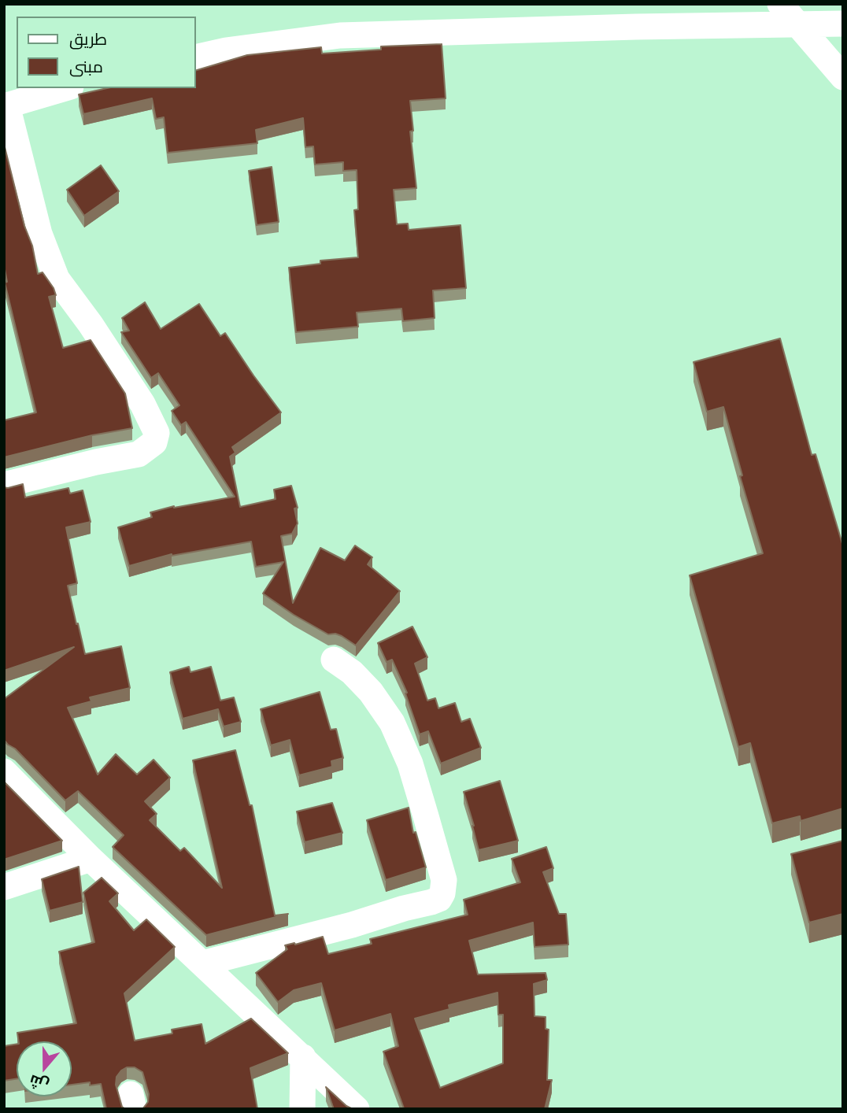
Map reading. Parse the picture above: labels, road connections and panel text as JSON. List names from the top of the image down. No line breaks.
{"legend":["طريق","مبنى"],"north":"bottom"}
